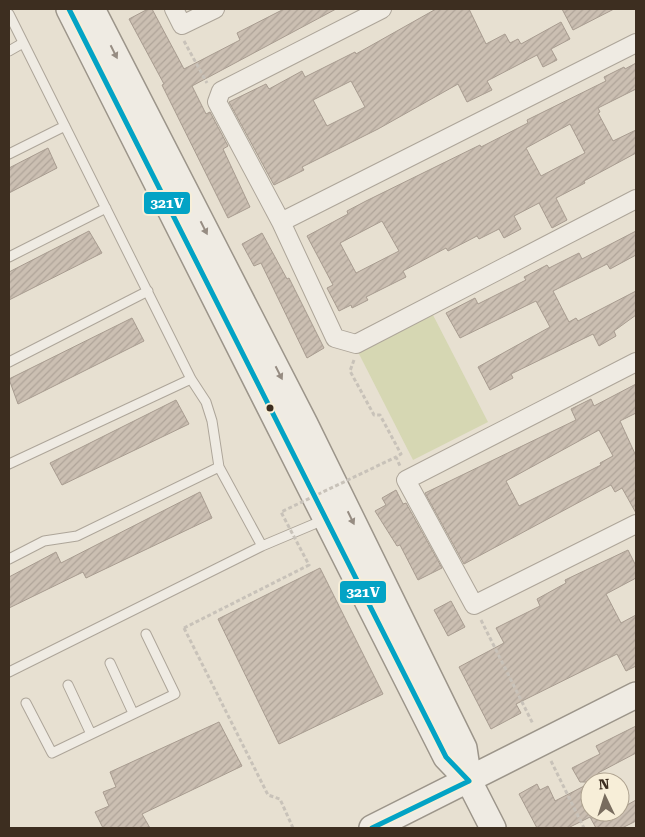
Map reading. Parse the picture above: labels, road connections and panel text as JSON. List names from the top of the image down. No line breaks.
{"lines":["transit line 321V"],"north":"top"}
